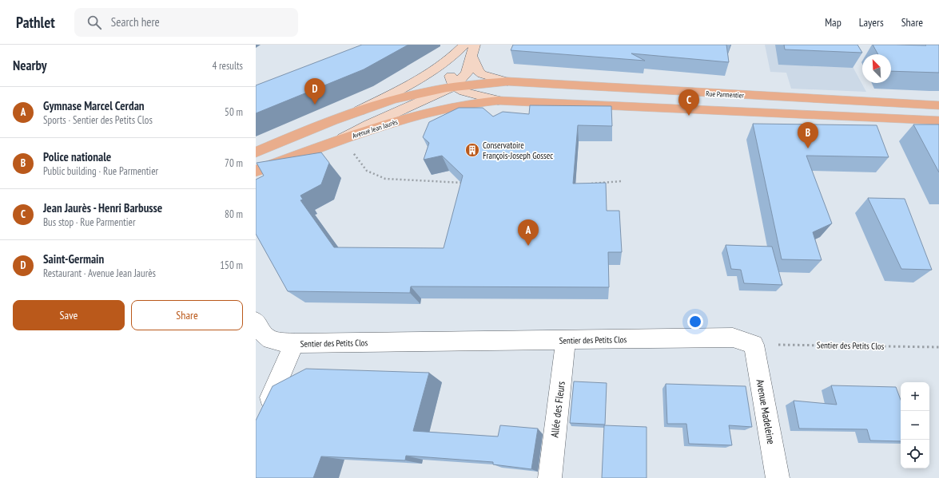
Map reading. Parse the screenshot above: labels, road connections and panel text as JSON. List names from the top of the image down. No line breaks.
{"streets":{"main road":["Rue Parmentier","Avenue Jean Jaurès"],"street":["Sentier des Petits Clos","Allée des Fleurs","Avenue Madeleine"]},"crossings":[["Rue Parmentier","Avenue Jean Jaurès"],["Sentier des Petits Clos","Allée des Fleurs"],["Sentier des Petits Clos","Avenue Madeleine"]],"places":{"building":["Conservatoire François-Joseph Gossec"]},"north":"top left","page":{"header":"Pathlet","search":"Search here","nav":["Map","Layers","Share"],"heading":["Nearby","4 results"],"pins":["D","C","B","A"],"list":[{"mark":"A","name":"Gymnase Marcel Cerdan","note":"Sports · Sentier des Petits Clos","value":"50 m"},{"mark":"B","name":"Police nationale","note":"Public building · Rue Parmentier","value":"70 m"},{"mark":"C","name":"Jean Jaurès - Henri Barbusse","note":"Bus stop · Rue Parmentier","value":"80 m"},{"mark":"D","name":"Saint-Germain","note":"Restaurant · Avenue Jean Jaurès","value":"150 m"}],"buttons":["Save","Share"],"map_buttons":["+","−"]}}
